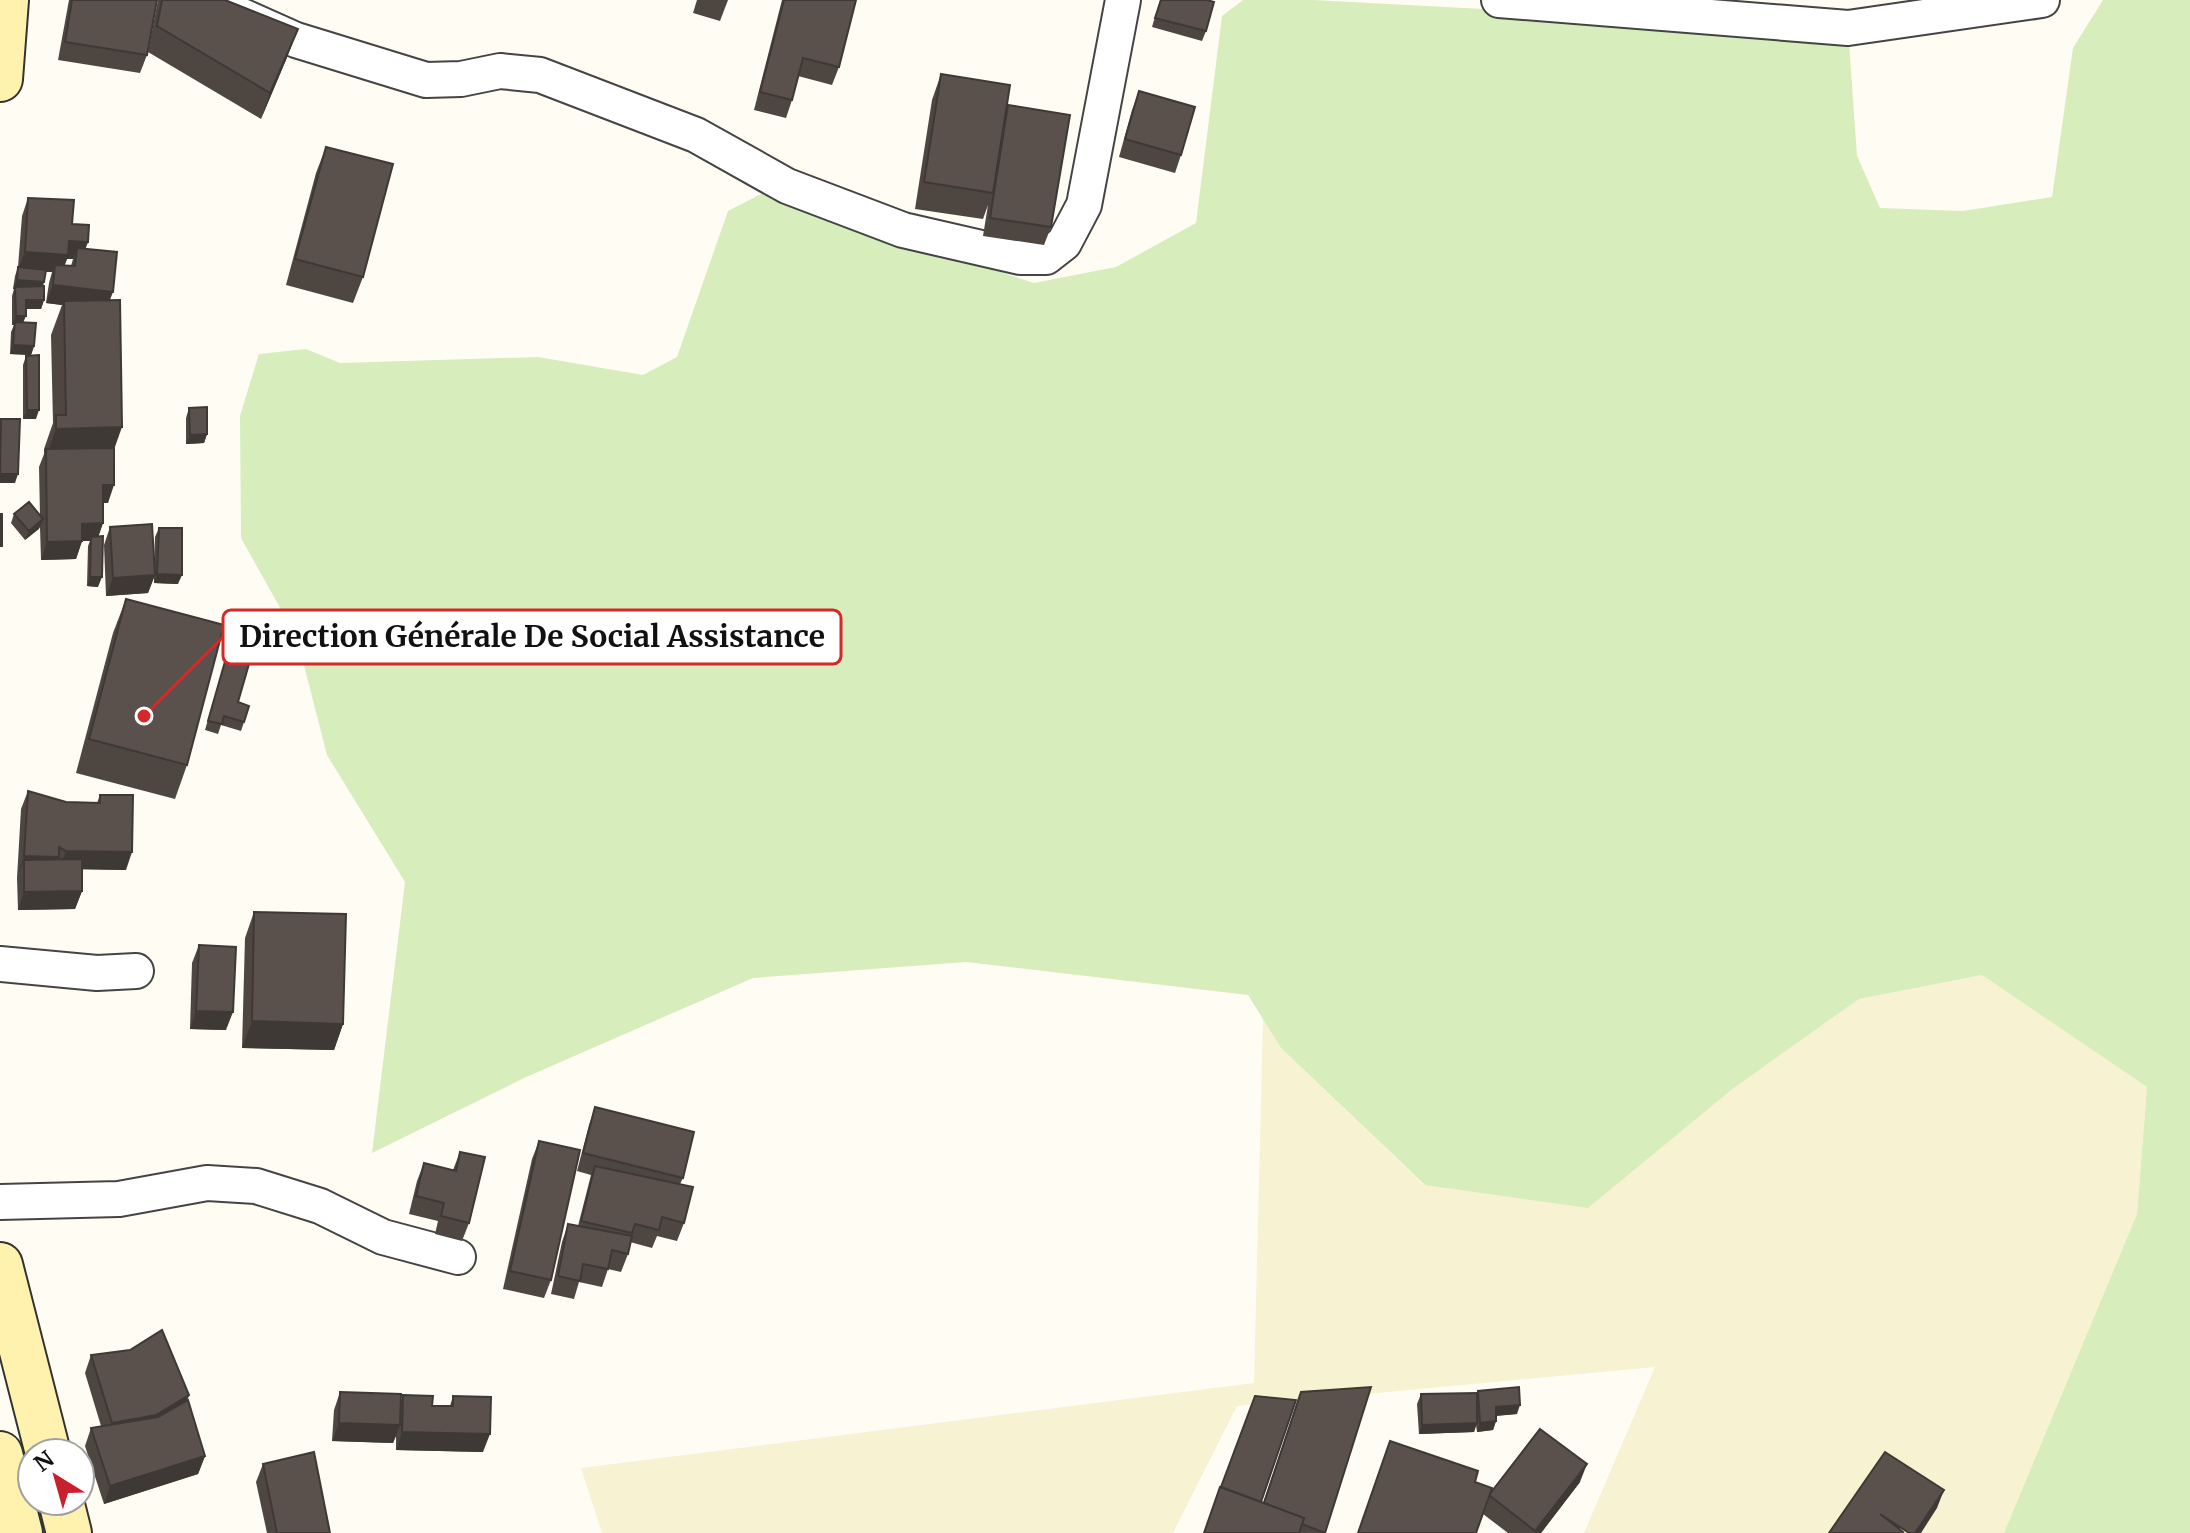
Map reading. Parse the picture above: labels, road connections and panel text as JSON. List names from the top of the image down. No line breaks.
{"places":["Direction Générale De Social Assistance"],"north":"top left"}
